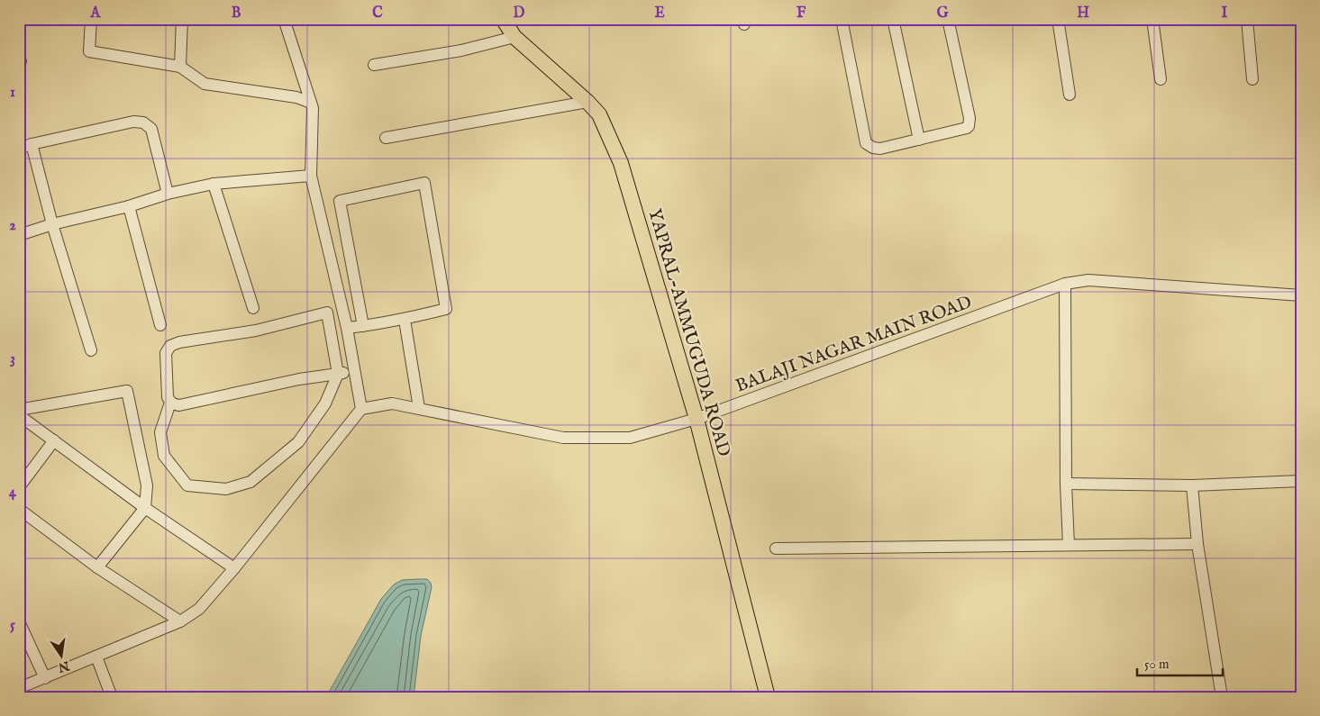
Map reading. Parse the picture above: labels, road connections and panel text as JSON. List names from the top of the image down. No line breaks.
{"streets":{"main road":["YAPRAL-AMMUGUDA ROAD"],"street":["BALAJI NAGAR MAIN ROAD"]},"crossings":[["YAPRAL-AMMUGUDA ROAD","BALAJI NAGAR MAIN ROAD"]],"scale_bar":"50 m","north":"bottom","grid":{"columns":["A","B","C","D","E","F","G","H","I"],"rows":["1","2","3","4","5"]}}
